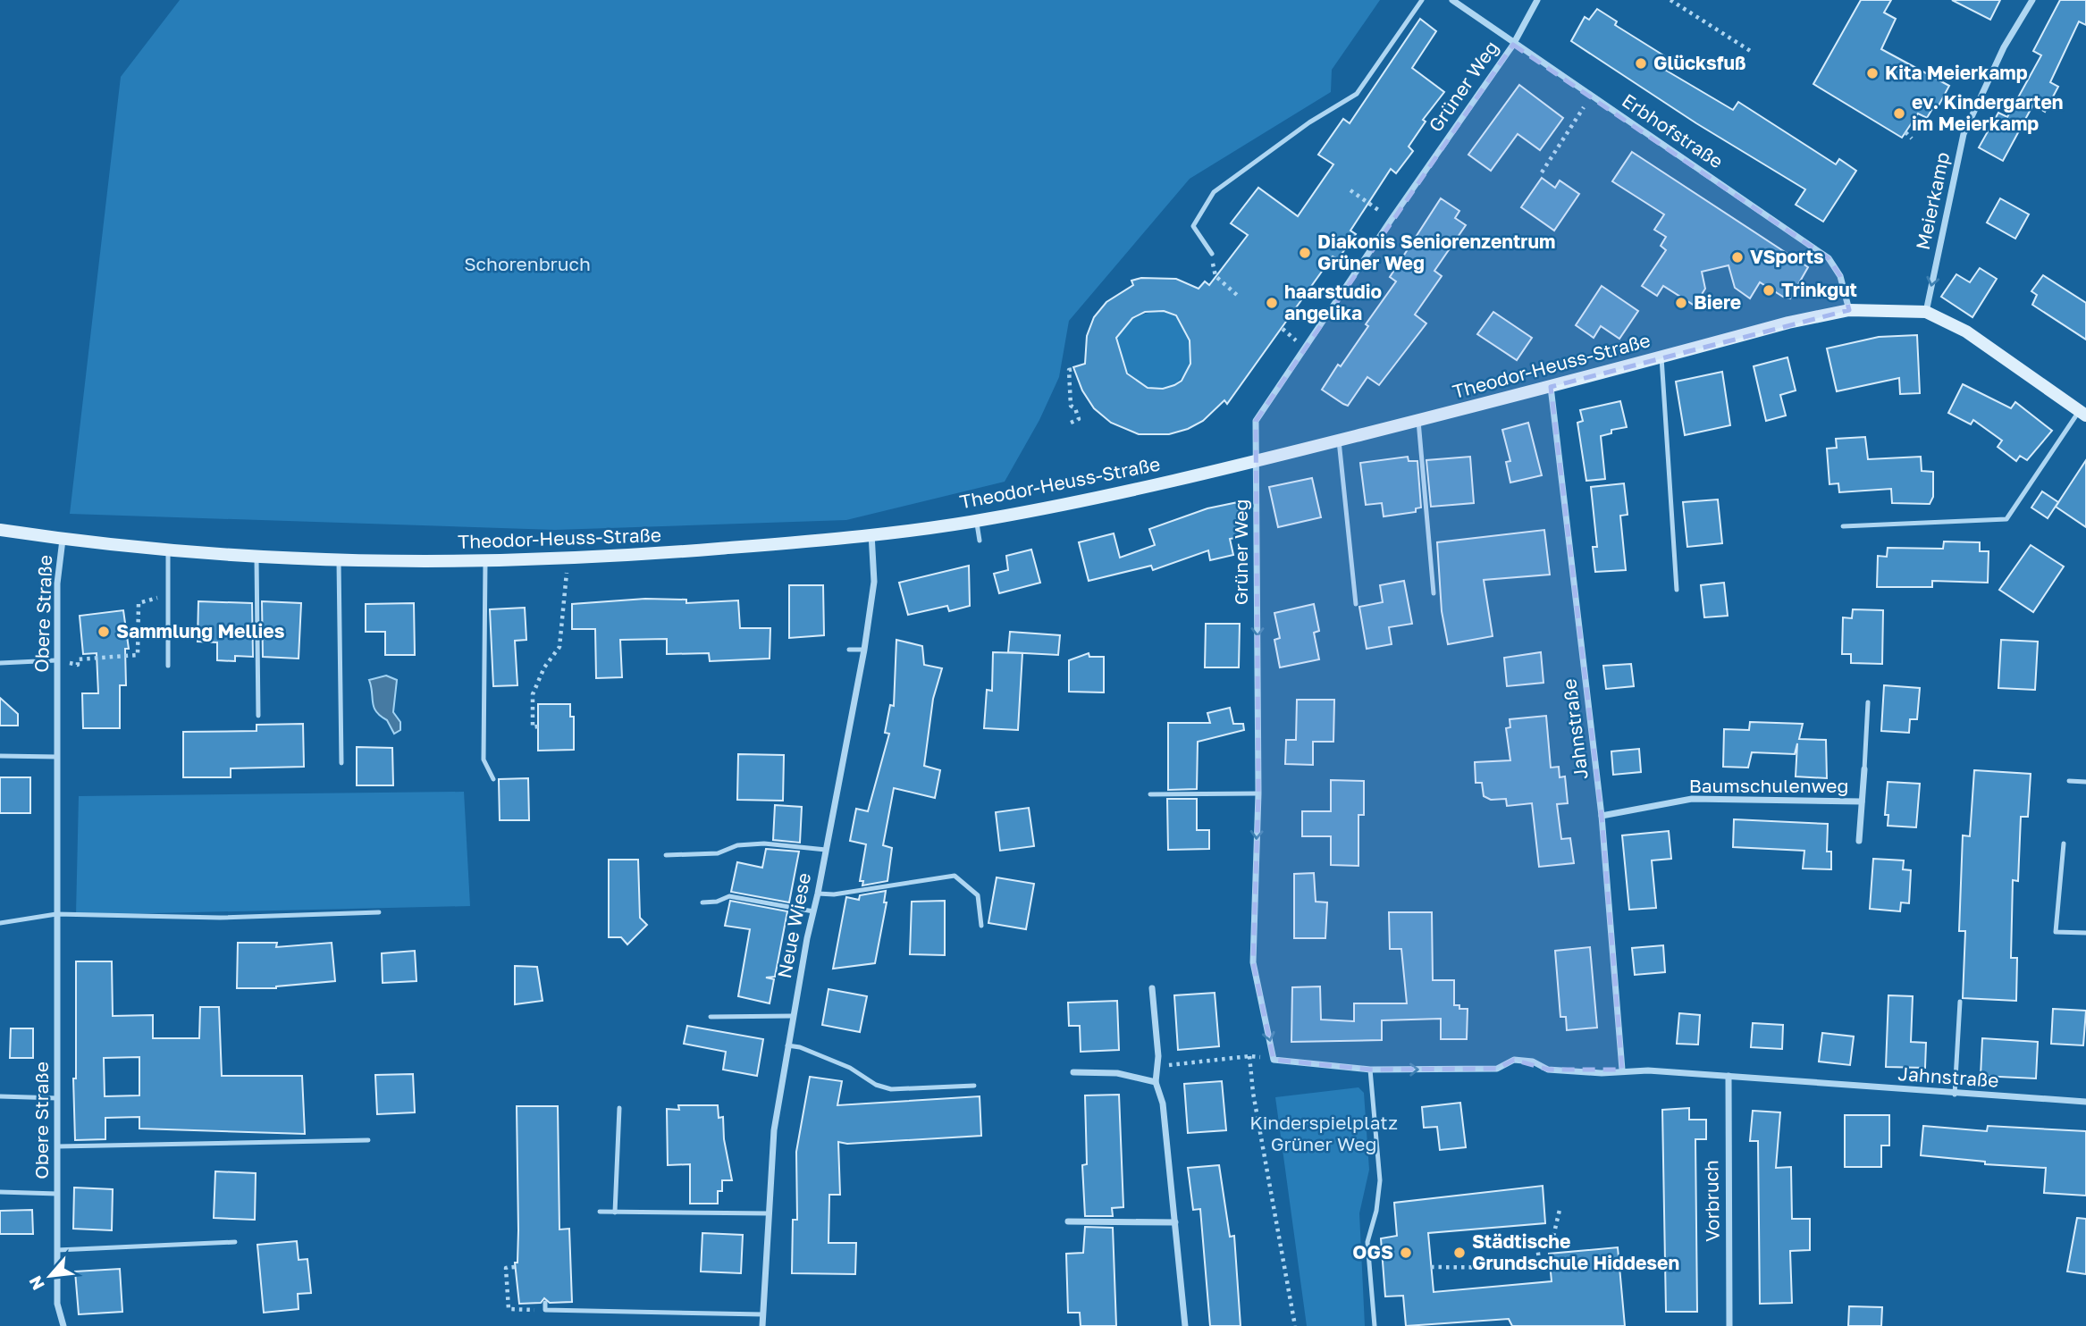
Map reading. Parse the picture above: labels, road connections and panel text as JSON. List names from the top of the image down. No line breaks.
{"streets":{"main road":["Theodor-Heuss-Straße"],"street":["Grüner Weg","Erbhofstraße","Meierkamp","Obere Straße","Jahnstraße","Baumschulenweg","Neue Wiese","Vorbruch"]},"crossings":[["Grüner Weg","Erbhofstraße"],["Grüner Weg","Theodor-Heuss-Straße"],["Grüner Weg","Jahnstraße"],["Erbhofstraße","Theodor-Heuss-Straße"],["Meierkamp","Theodor-Heuss-Straße"],["Theodor-Heuss-Straße","Obere Straße"],["Theodor-Heuss-Straße","Jahnstraße"],["Theodor-Heuss-Straße","Neue Wiese"],["Jahnstraße","Baumschulenweg"],["Jahnstraße","Vorbruch"]],"one_way":["Grüner Weg","Meierkamp"],"parks":["Schorenbruch","Kinderspielplatz Grüner Weg"],"places":["Glücksfuß","Kita Meierkamp","ev. Kindergarten im Meierkamp","Diakonis Seniorenzentrum Grüner Weg","VSports","Trinkgut","haarstudio angelika","Biere","Sammlung Mellies","OGS","Städtische Grundschule Hiddesen"],"north":"bottom left"}
